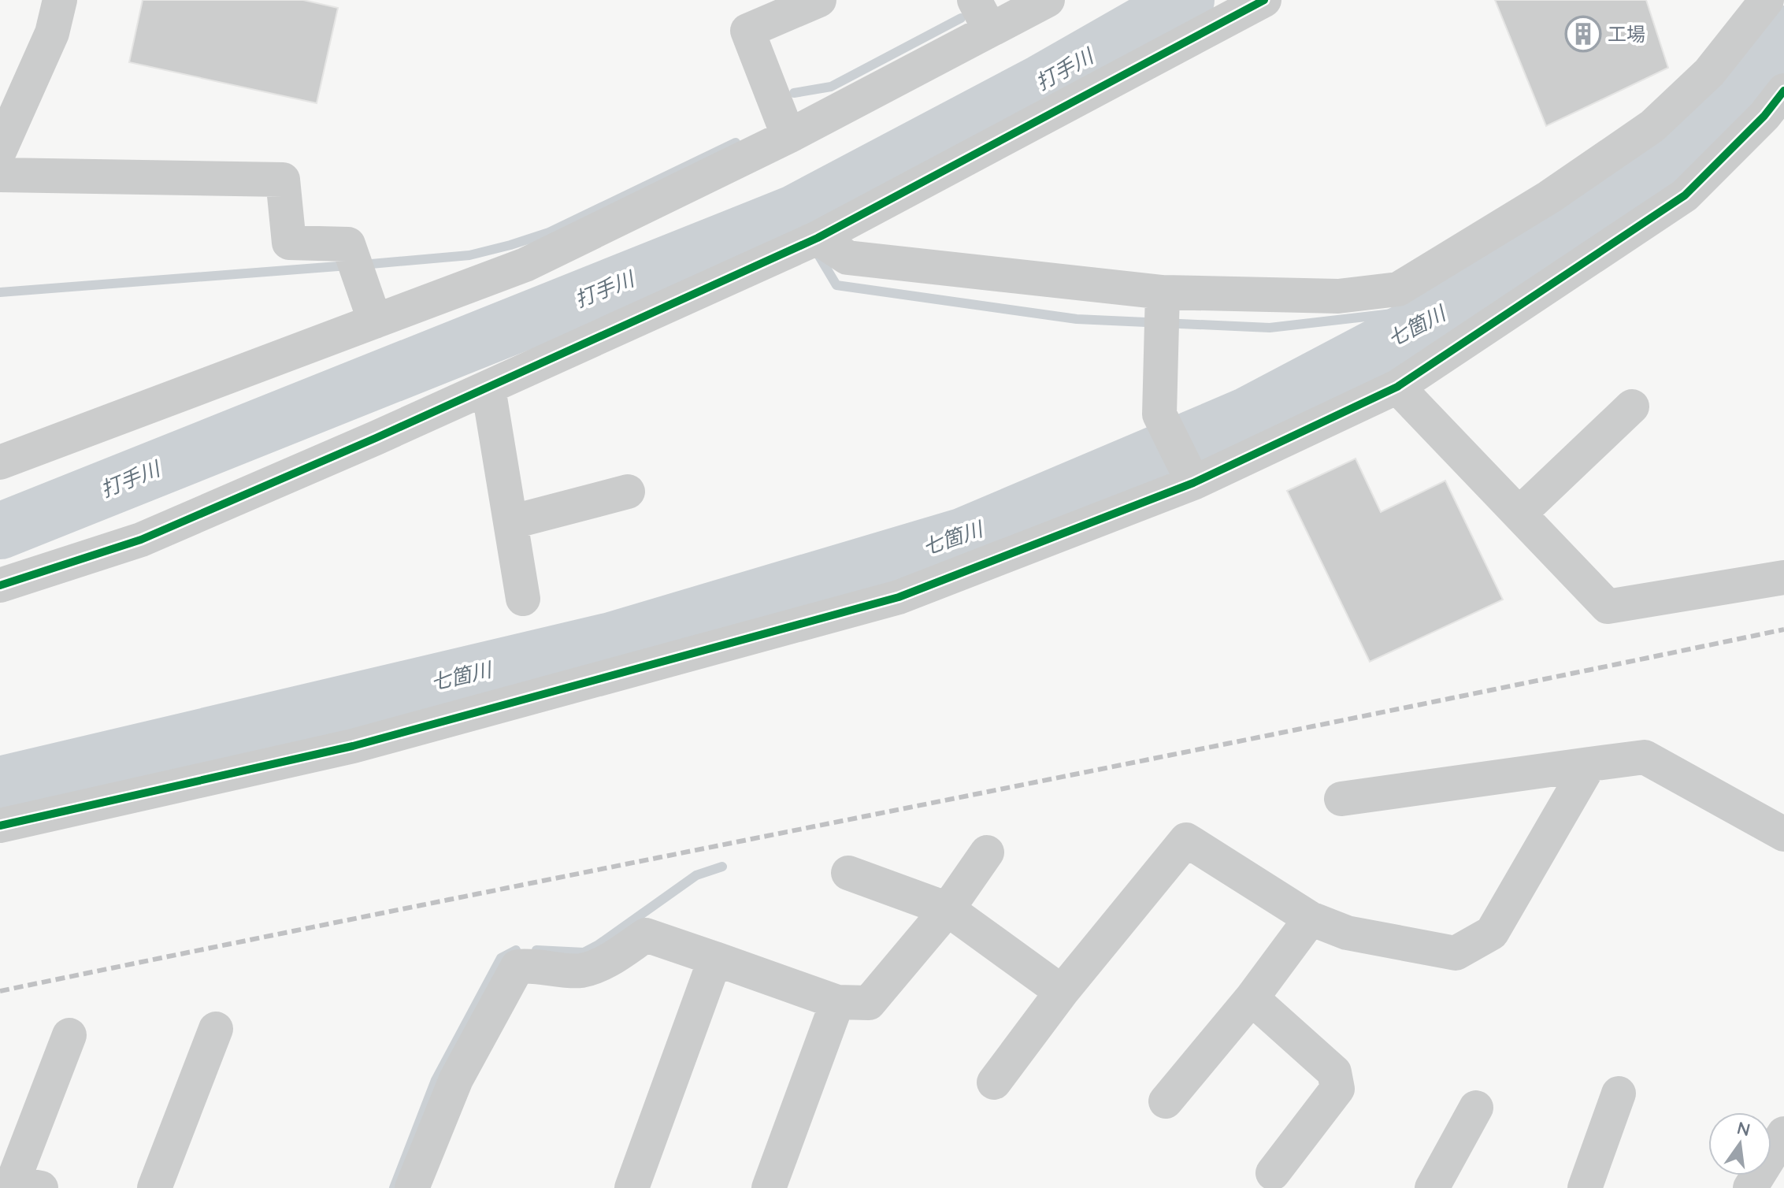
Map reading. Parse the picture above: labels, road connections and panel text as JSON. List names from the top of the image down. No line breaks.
{"water":["打手川","七箇川"],"places":{"building":["工場"]},"north":"top"}
